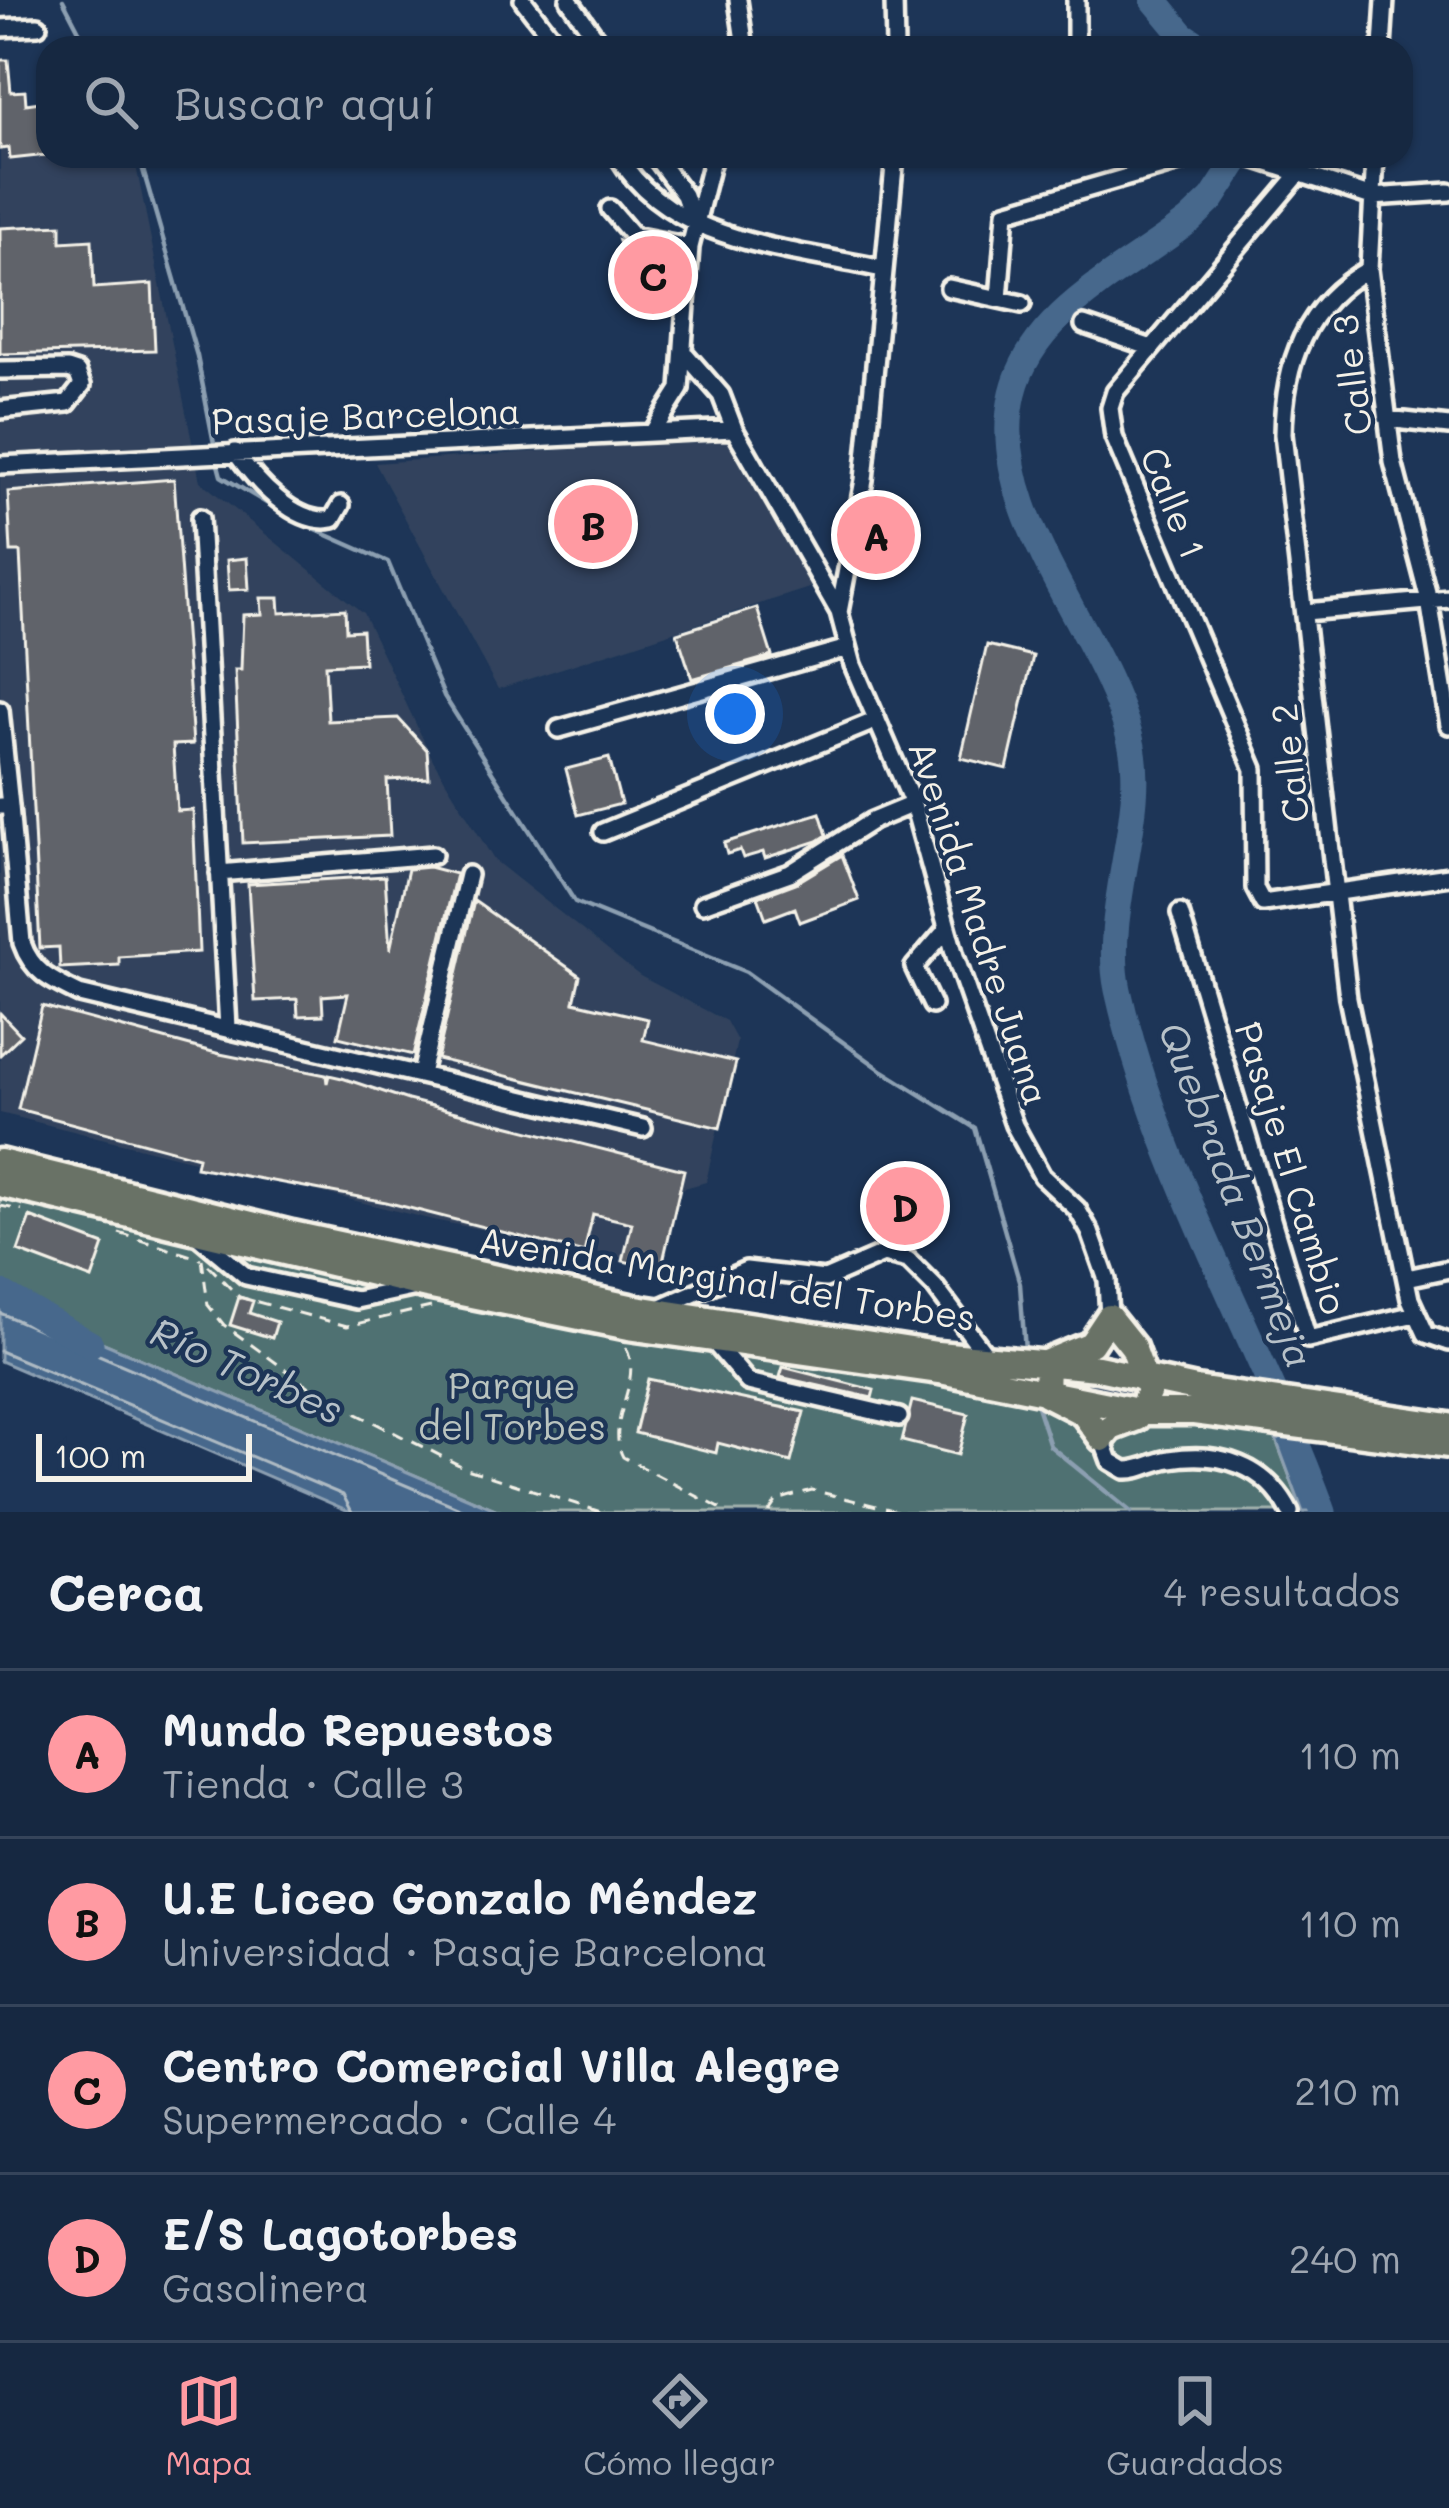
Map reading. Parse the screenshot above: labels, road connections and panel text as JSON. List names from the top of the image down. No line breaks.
{"streets":{"highway":["Avenida Marginal del Torbes"],"street":["Calle 3","Pasaje Barcelona","Calle 1","Calle 2","Avenida Madre Juana","Pasaje El Cambio"]},"crossings":[["Calle 3","Calle 2"],["Pasaje Barcelona","Avenida Madre Juana"],["Calle 1","Calle 2"],["Calle 2","Pasaje El Cambio"]],"water":["Quebrada Bermeja","Río Torbes"],"parks":["Parque del Torbes"],"scale_bar":"100 m","page":{"search":"Buscar aquí","pins":["C","B","A","D"],"scale":"100 m","heading":["Cerca","4 resultados"],"list":[{"mark":"A","name":"Mundo Repuestos","note":"Tienda · Calle 3","value":"110 m"},{"mark":"B","name":"U.E Liceo Gonzalo Méndez","note":"Universidad · Pasaje Barcelona","value":"110 m"},{"mark":"C","name":"Centro Comercial Villa Alegre","note":"Supermercado · Calle 4","value":"210 m"},{"mark":"D","name":"E/S Lagotorbes","note":"Gasolinera","value":"240 m"}],"nav":["Mapa","Cómo llegar","Guardados"]}}
